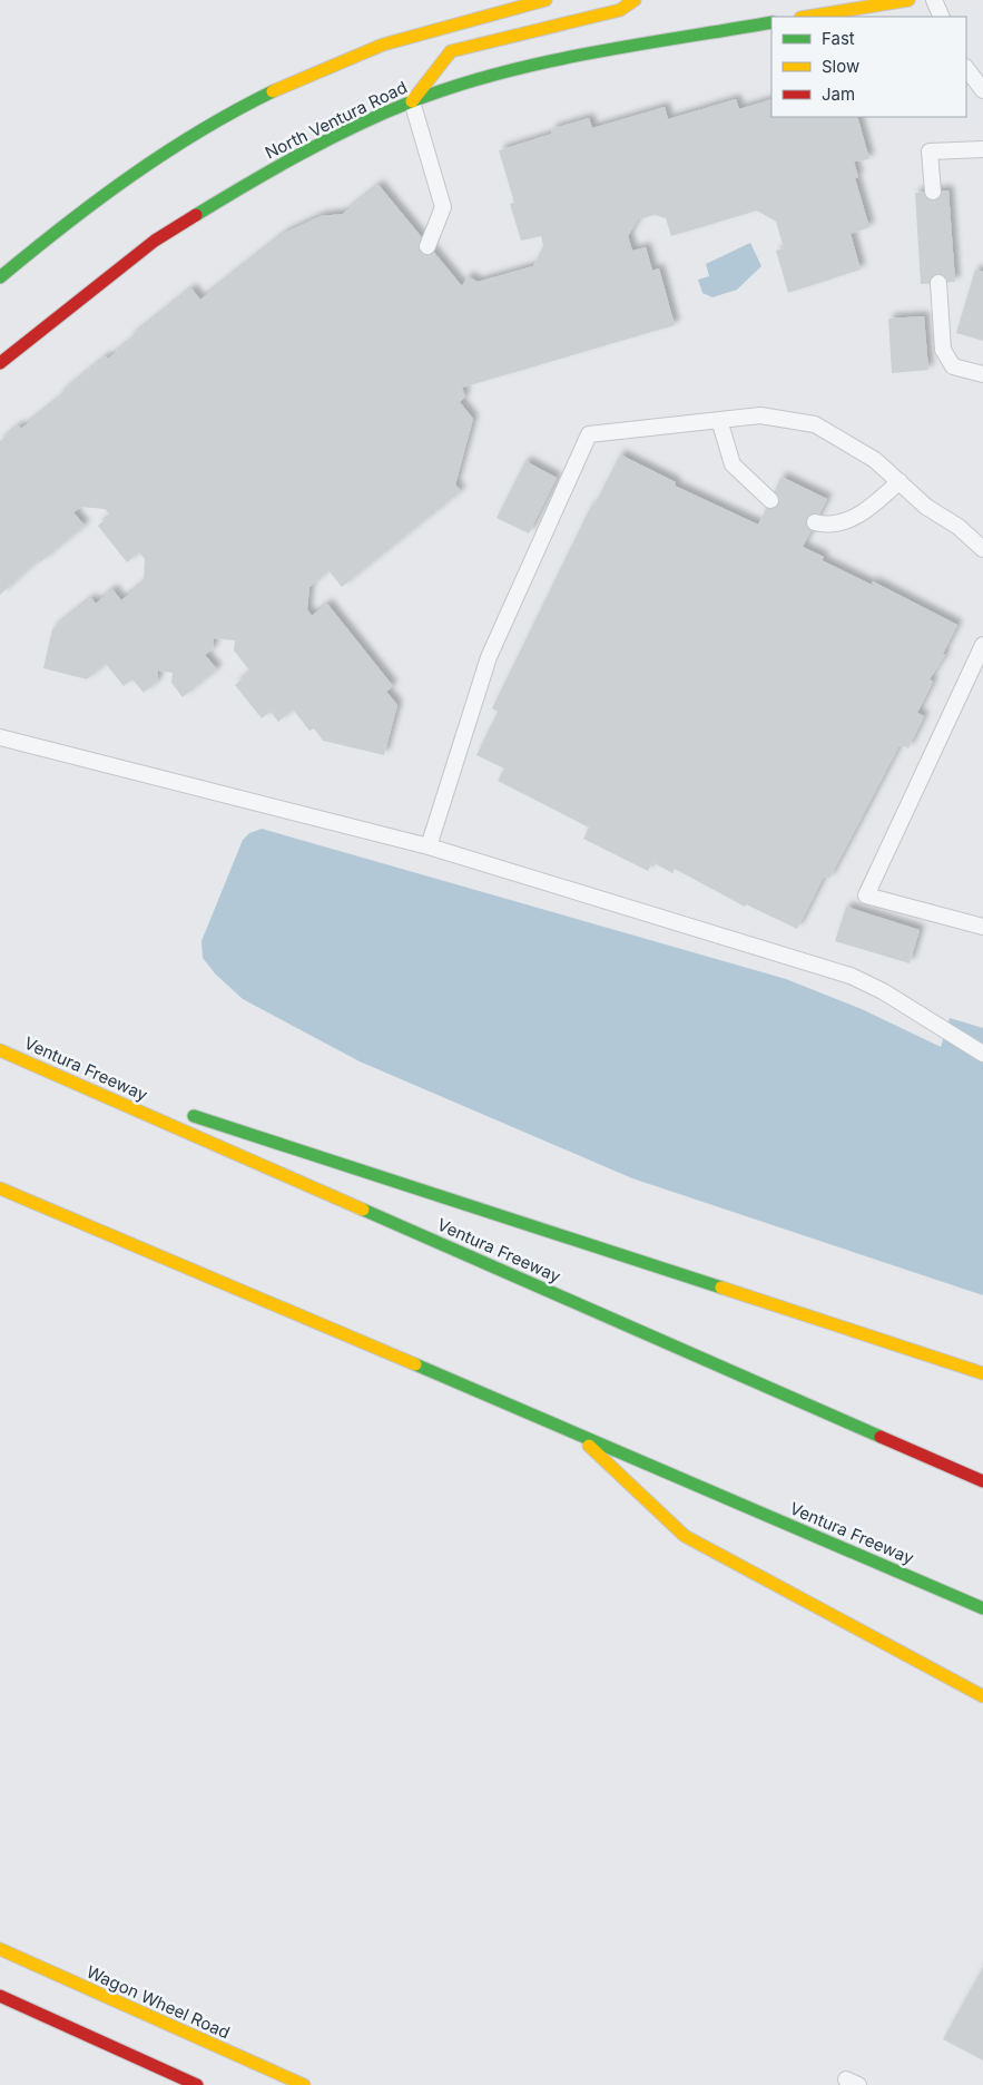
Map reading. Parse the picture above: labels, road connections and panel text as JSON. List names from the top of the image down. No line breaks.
{"streets":{"main road":["North Ventura Road","Ventura Freeway","Wagon Wheel Road"]},"legend":["Fast","Slow","Jam"]}
